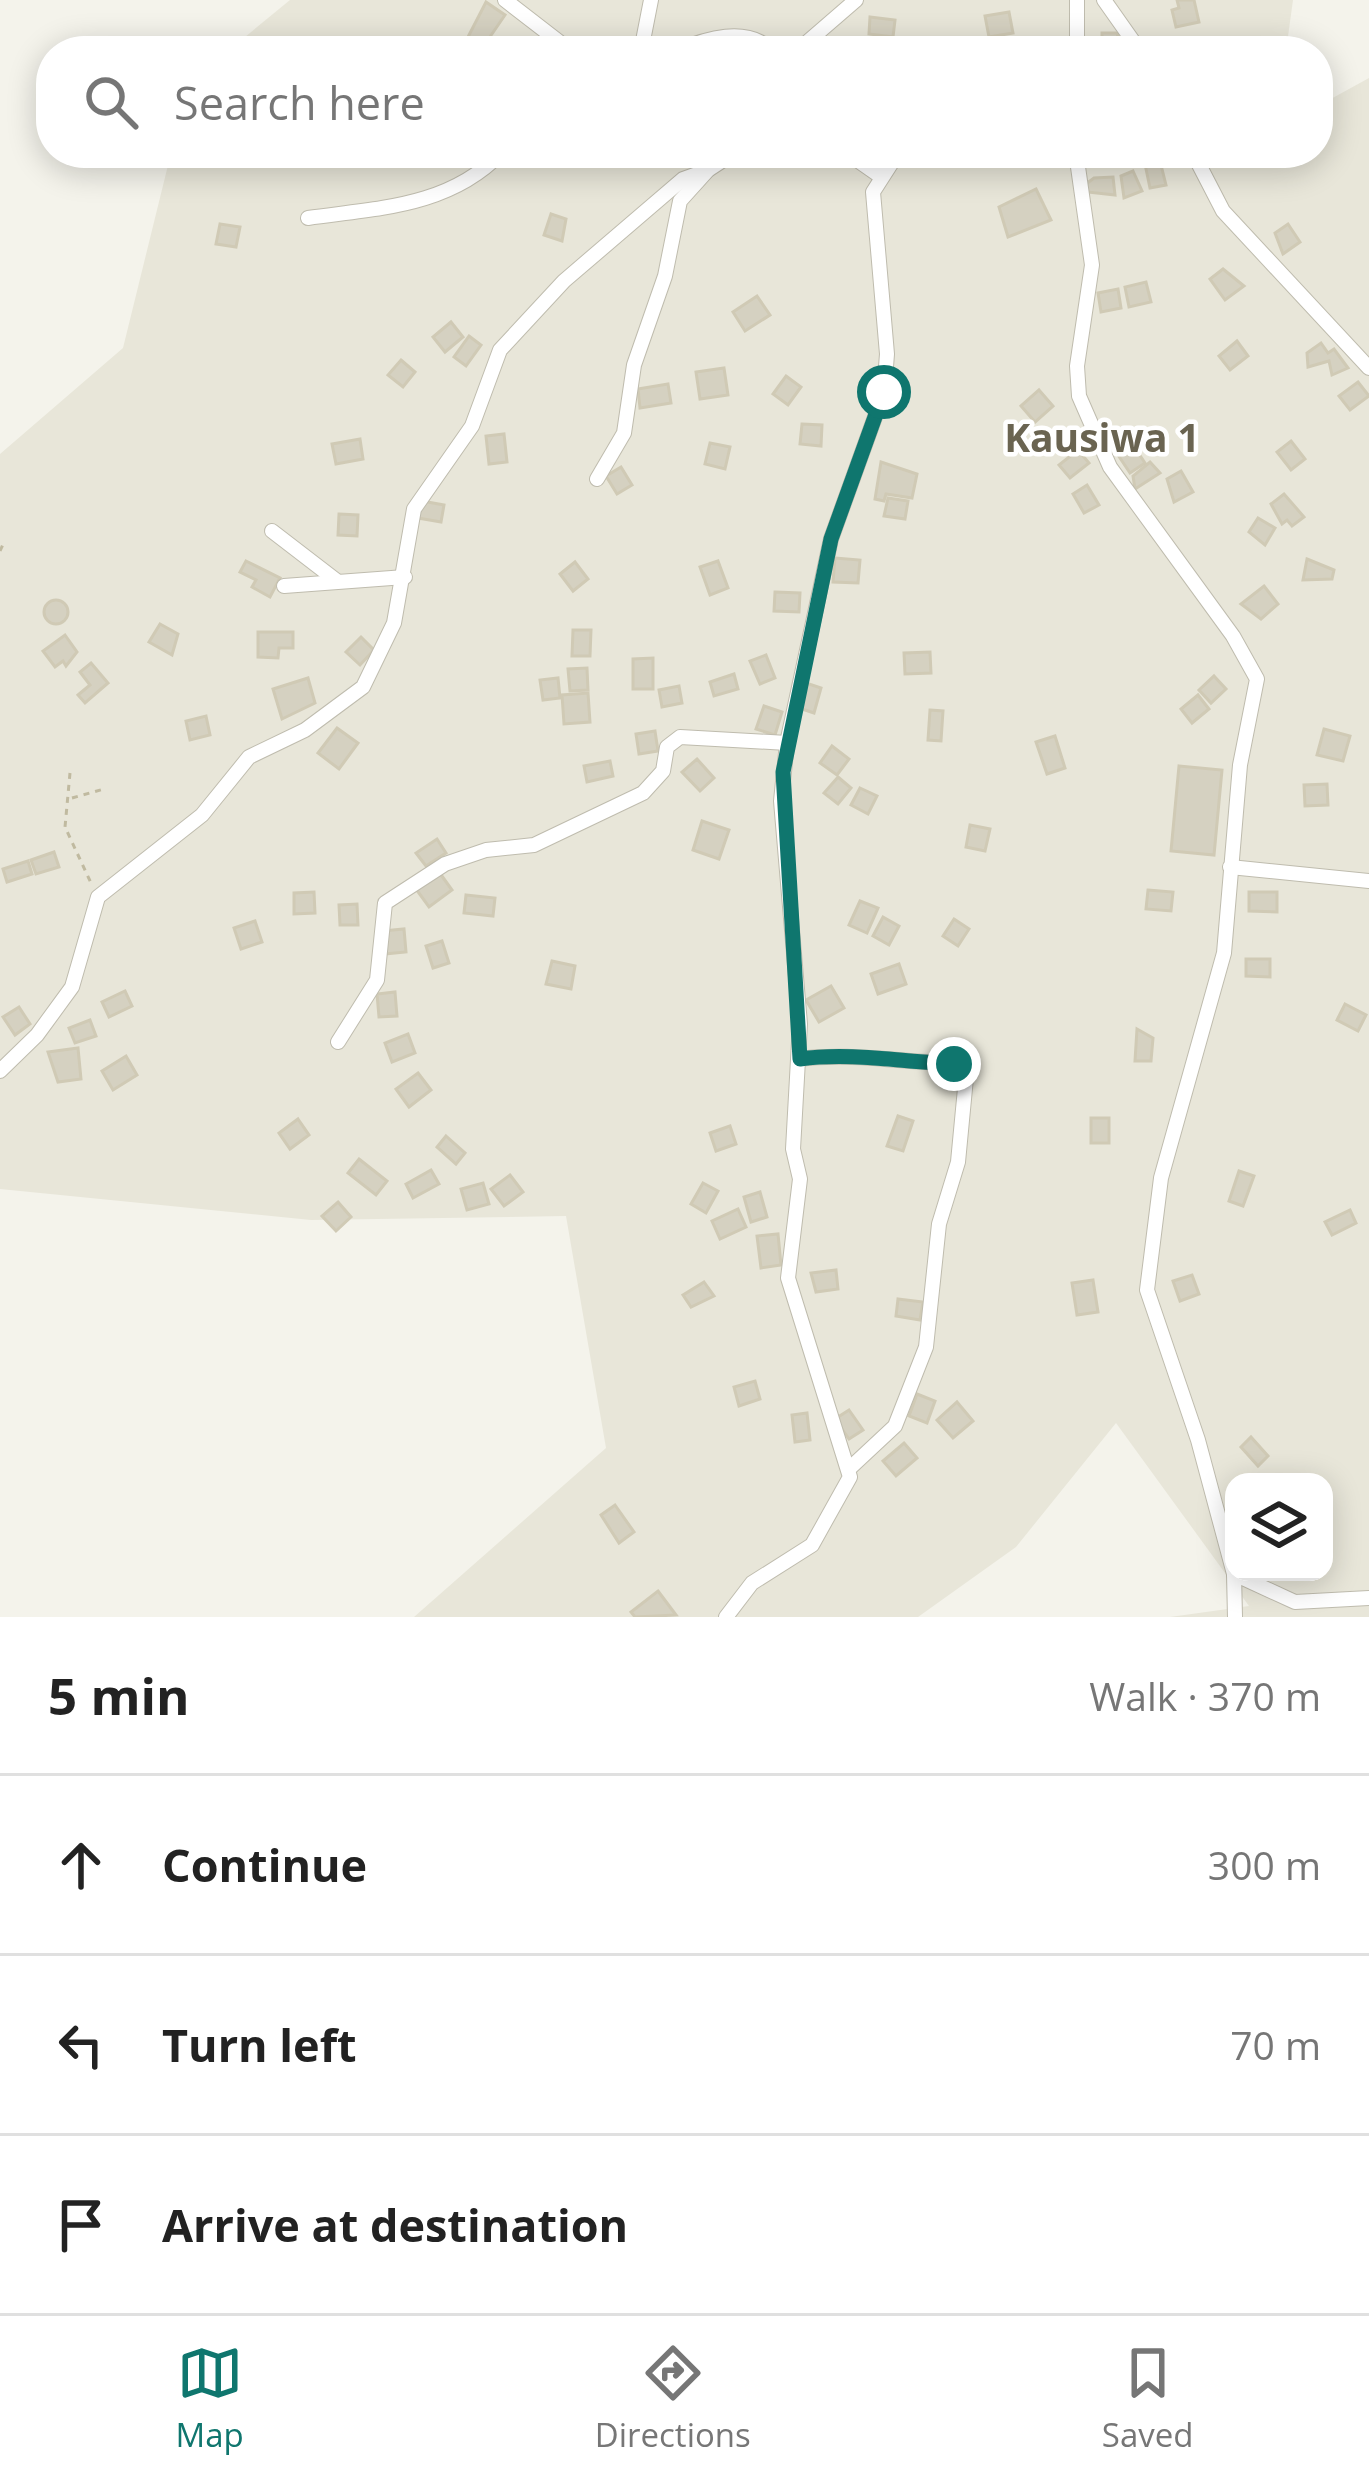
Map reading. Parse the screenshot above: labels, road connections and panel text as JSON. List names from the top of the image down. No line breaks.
{"districts":["Kausiwa 1"],"page":{"search":"Search here","heading":["5 min","Walk · 370 m"],"list":[["Continue","300 m"],["Turn left","70 m"],"Arrive at destination"],"nav":["Map","Directions","Saved"]}}
